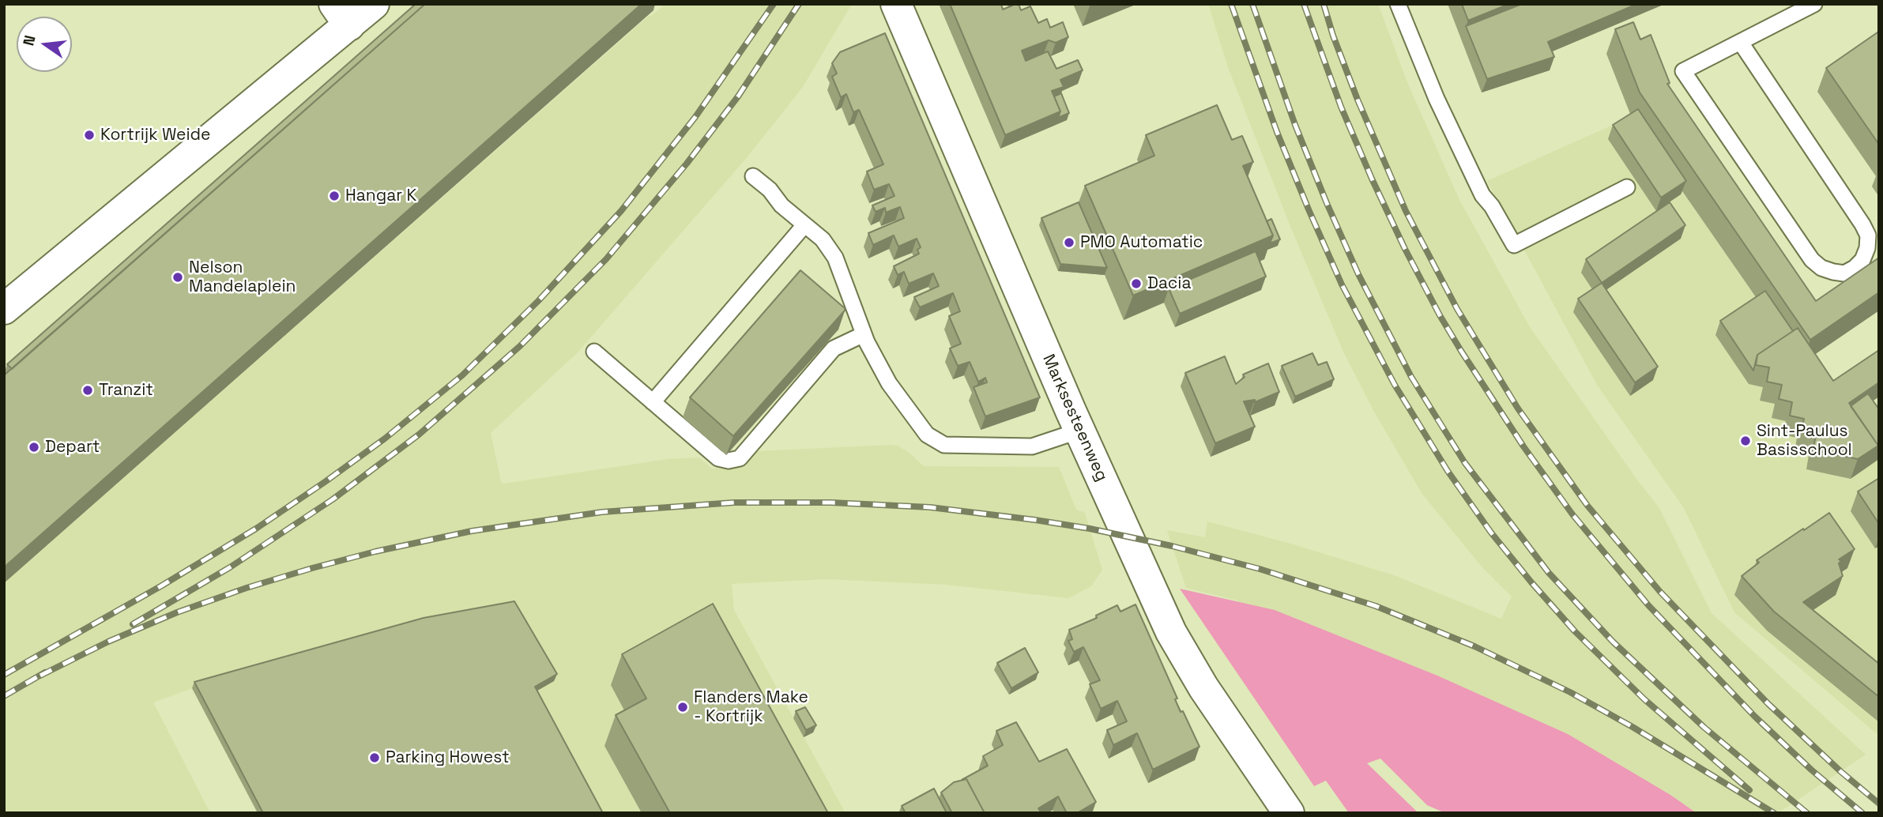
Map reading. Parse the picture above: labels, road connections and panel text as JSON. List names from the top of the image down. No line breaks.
{"streets":{"street":["Marksesteenweg"]},"places":["Kortrijk Weide","Hangar K","PMO Automatic","Nelson Mandelaplein","Dacia","Tranzit","Sint-Paulus Basisschool","Depart","Flanders Make - Kortrijk","Parking Howest"],"north":"left"}
